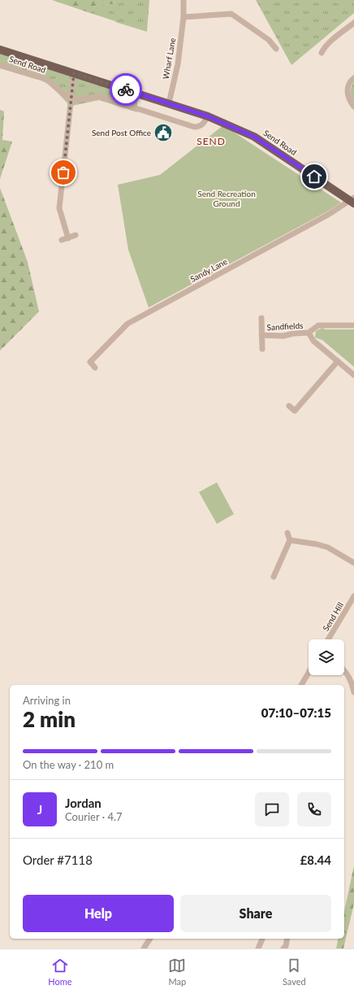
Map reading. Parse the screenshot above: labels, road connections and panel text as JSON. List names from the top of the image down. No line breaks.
{"streets":{"main road":["Send Road"],"street":["Wharf Lane","Sandy Lane","Sandfields","Send Hill"]},"crossings":[["Wharf Lane","Send Road"],["Send Road","Sandy Lane"]],"districts":["SEND"],"parks":["Send Recreation Ground"],"places":{"public building":["Send Post Office"]},"page":{"heading":["2 min","Arriving in","07:10–07:15"],"panel":["Jordan","Courier · 4.7","Order #7118","£8.44"],"bar":"On the way · 210 m","round":"J","buttons":["Help","Share"],"tabs":["Home","Map","Saved"]}}
